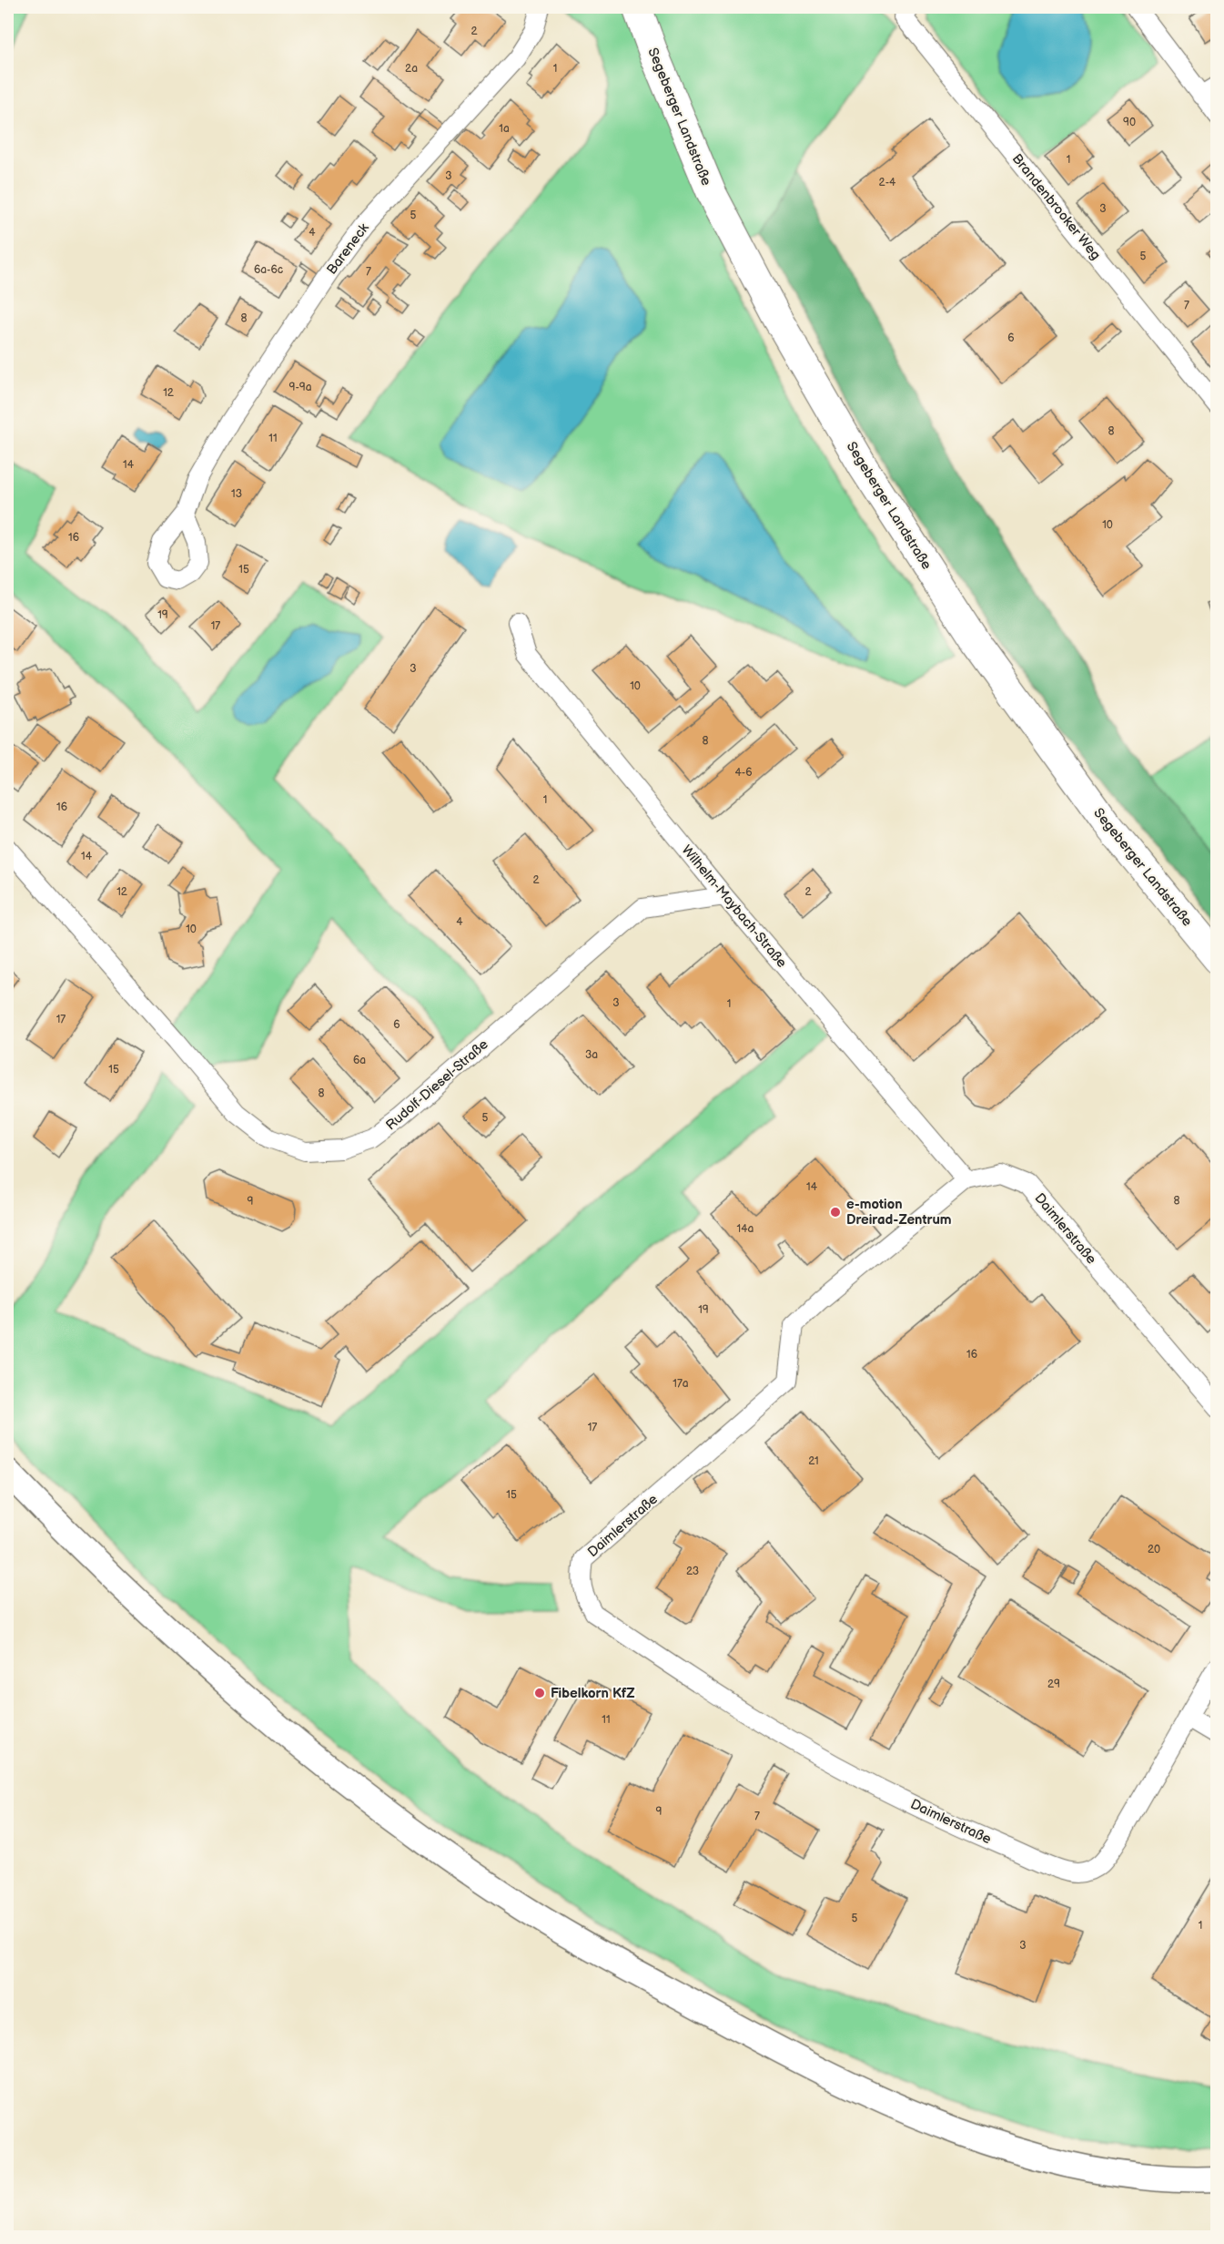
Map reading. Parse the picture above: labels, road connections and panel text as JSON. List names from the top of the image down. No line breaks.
{"streets":{"main road":["Segeberger Landstraße"],"street":["Brandenbrooker Weg","Bareneck","Wilhelm-Maybach-Straße","Rudolf-Diesel-Straße","Daimlerstraße"]},"crossings":[["Wilhelm-Maybach-Straße","Rudolf-Diesel-Straße"],["Wilhelm-Maybach-Straße","Daimlerstraße"]],"places":["e-motion Dreirad-Zentrum","Fibelkorn KfZ"],"house_numbers":["2","2a","1","90","1a","1","3","2-4","3","5","4","5","6a-6c","7","7","8","6","9-9a","12","8","11","14","13","10","16","15","19","17","3","10","8","4-6","1","16","14","2","12","2","4","10","3","1","17","6","3a","6a","15","8","5","14","8","9","14a","19","16","17a","17","21","15","20","23","29","11","9","7","5","1","3"]}
